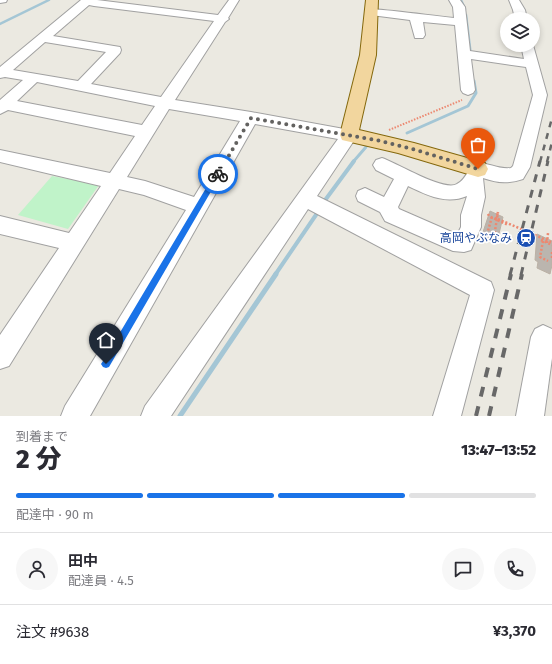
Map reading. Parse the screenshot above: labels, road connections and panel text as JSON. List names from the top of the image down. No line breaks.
{"places":{"station":["高岡やぶなみ"]},"page":{"heading":["2 分","到着まで","13:47–13:52"],"panel":["田中","配達員 · 4.5","注文 #9638","¥3,370"],"bar":"配達中 · 90 m"}}
